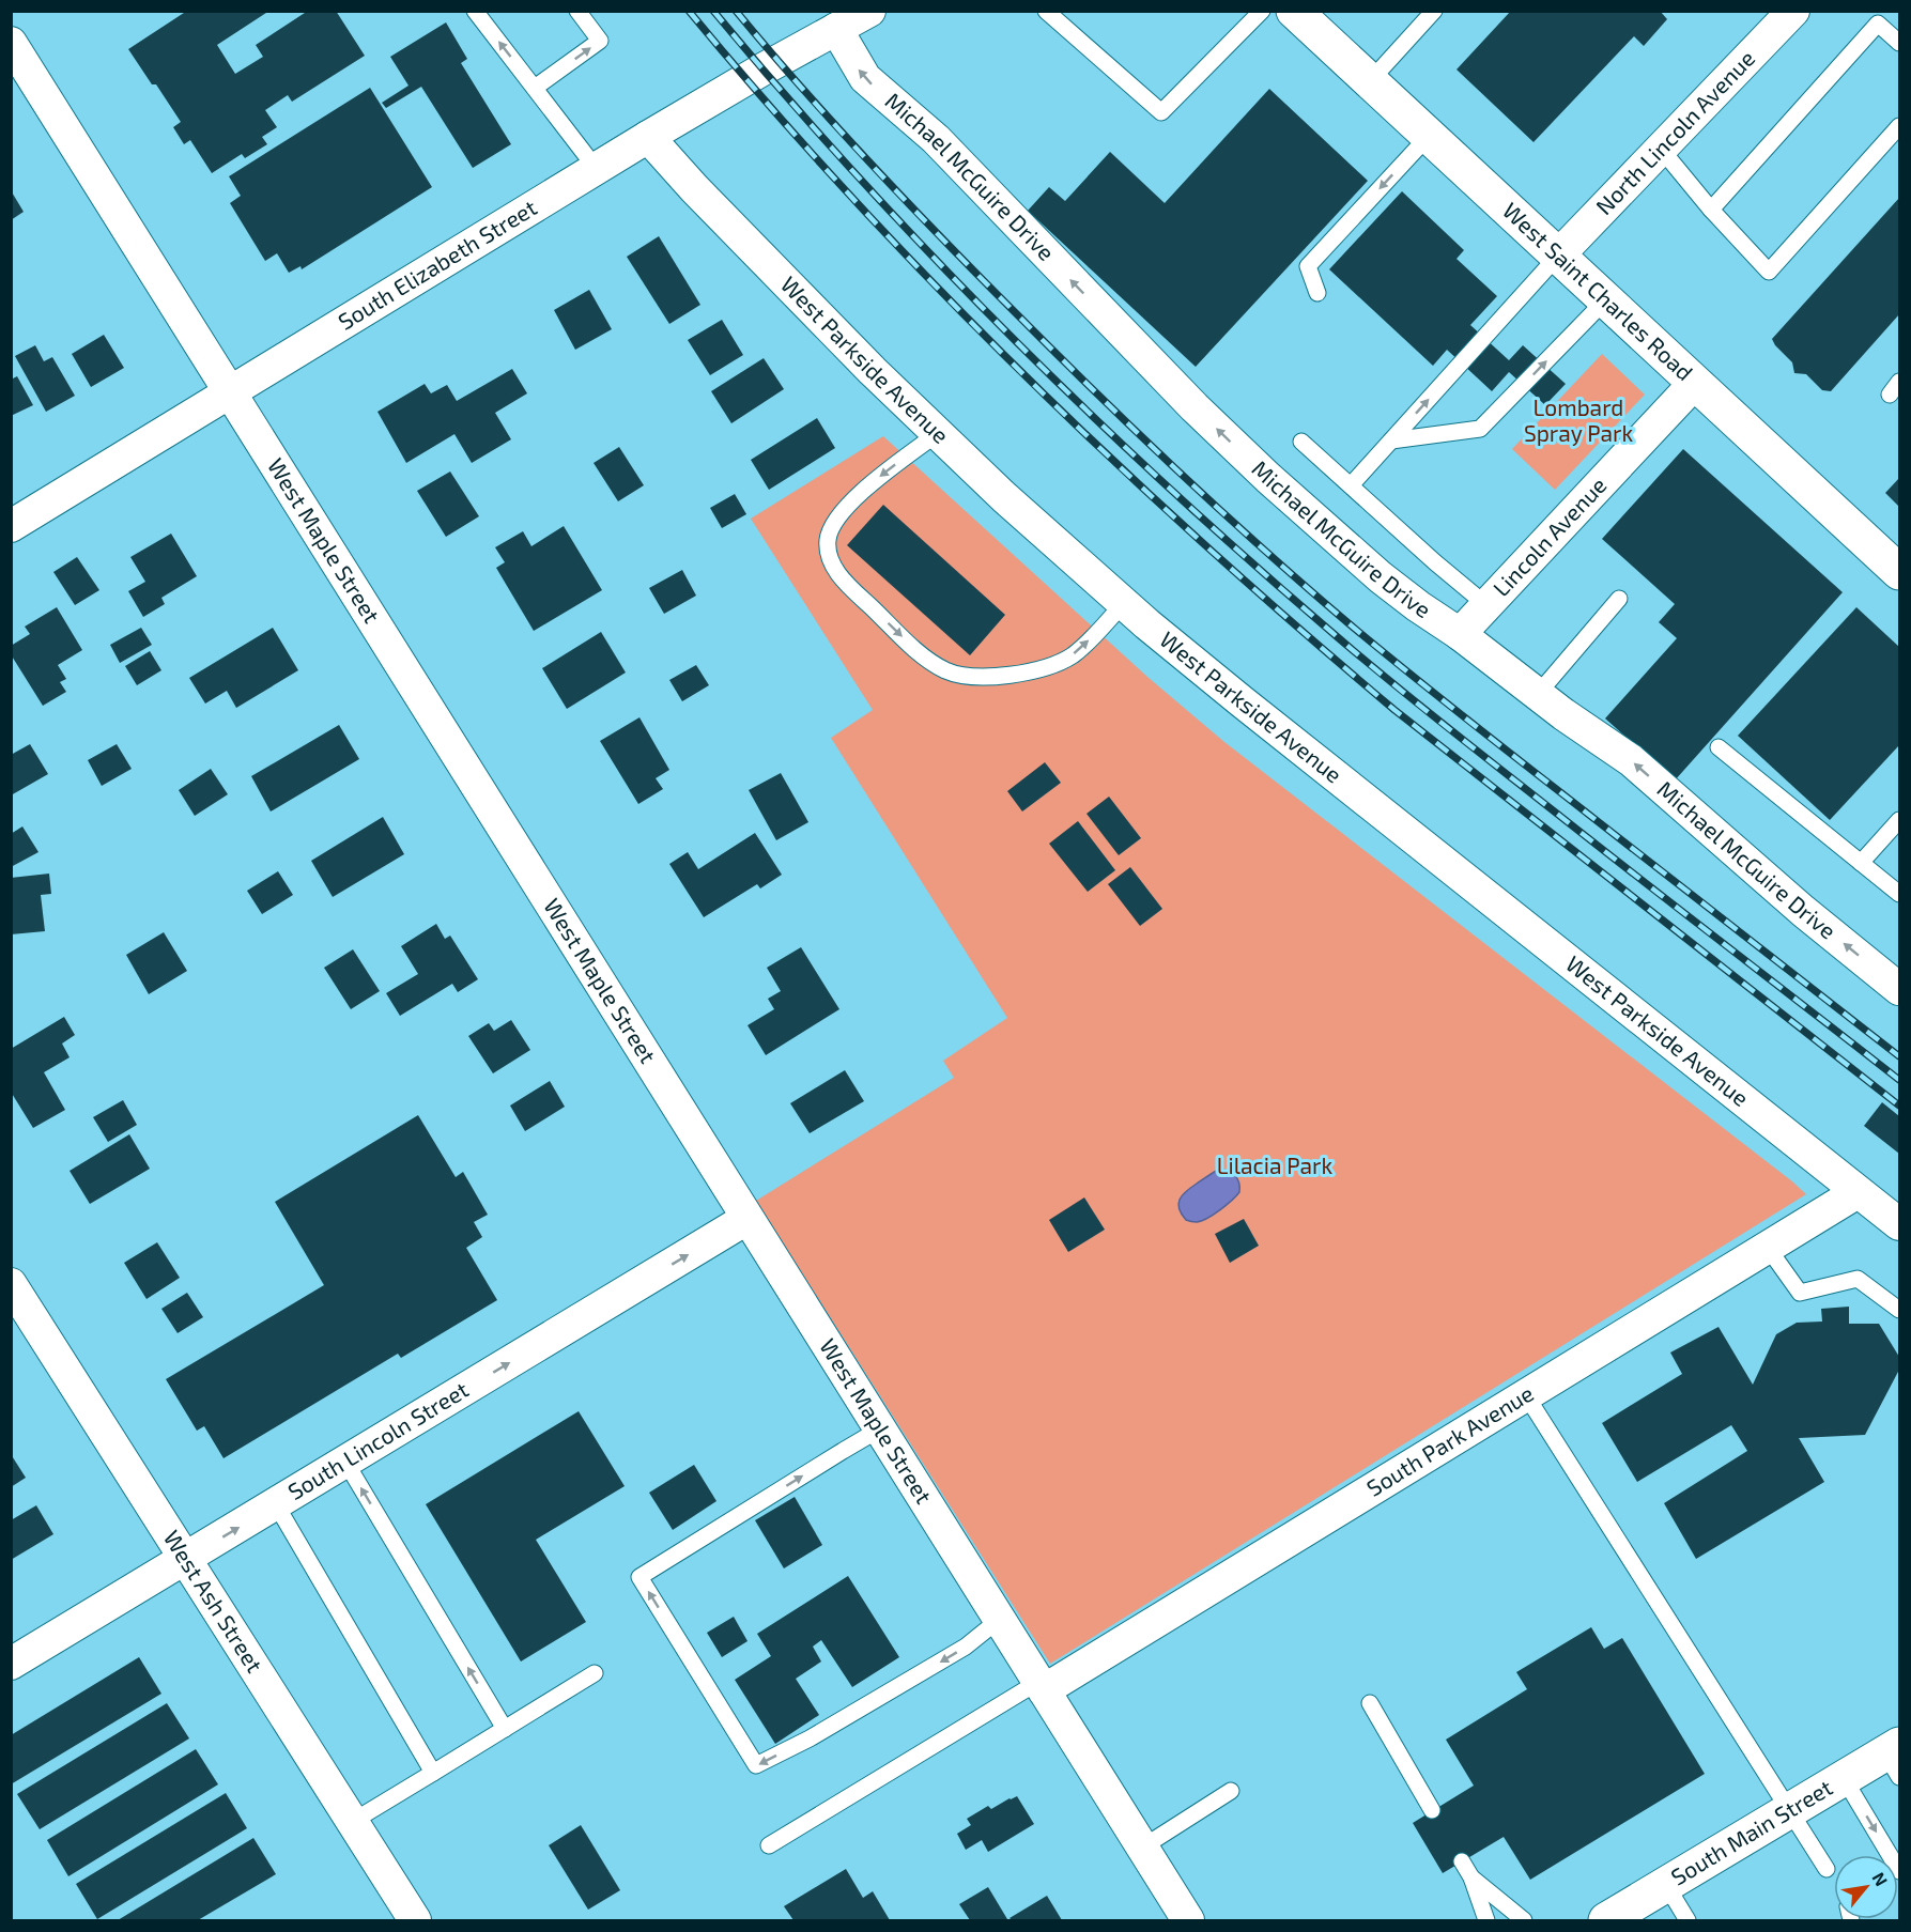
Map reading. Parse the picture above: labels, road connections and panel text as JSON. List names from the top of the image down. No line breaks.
{"streets":{"main road":["West Saint Charles Road","South Main Street"],"street":["North Lincoln Avenue","Michael McGuire Drive","South Elizabeth Street","West Parkside Avenue","Lincoln Avenue","West Maple Street","South Park Avenue","South Lincoln Street","West Ash Street"]},"crossings":[["North Lincoln Avenue","West Saint Charles Road"],["Michael McGuire Drive","South Elizabeth Street"],["Michael McGuire Drive","Lincoln Avenue"],["South Elizabeth Street","West Parkside Avenue"],["South Elizabeth Street","West Maple Street"],["West Saint Charles Road","Lincoln Avenue"],["West Parkside Avenue","South Park Avenue"],["West Maple Street","South Park Avenue"],["West Maple Street","South Lincoln Street"],["South Lincoln Street","West Ash Street"]],"one_way":["Michael McGuire Drive","South Lincoln Street"],"parks":["Lombard Spray Park","Lilacia Park"],"north":"top right"}
